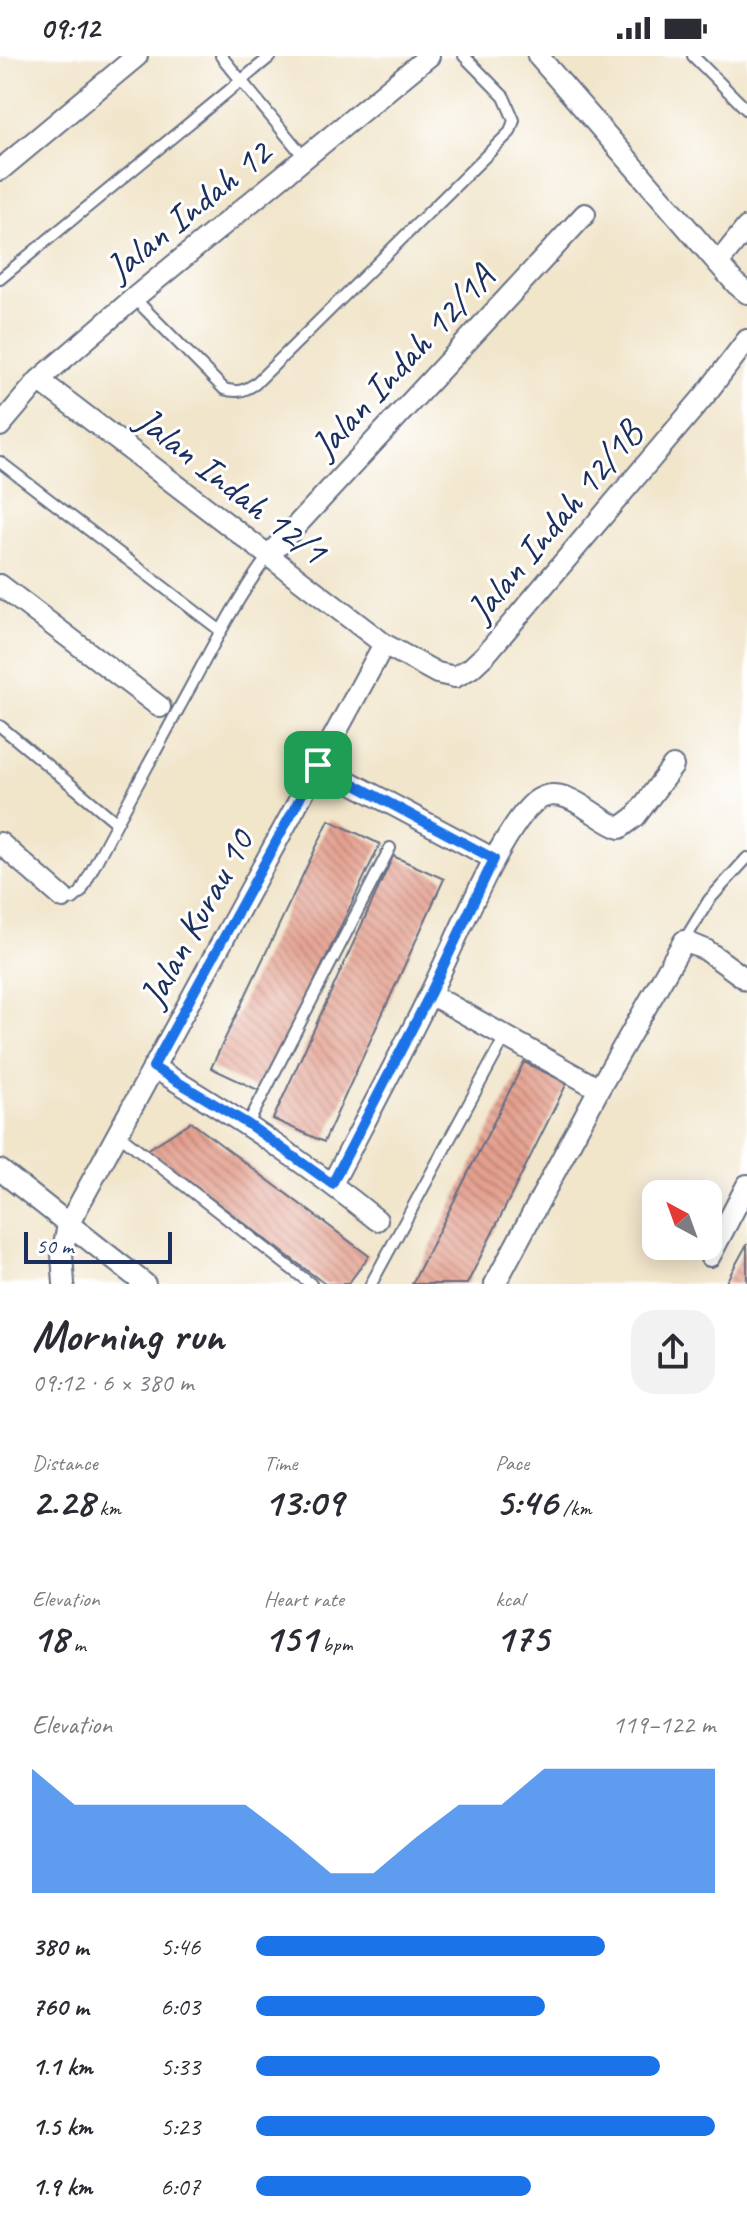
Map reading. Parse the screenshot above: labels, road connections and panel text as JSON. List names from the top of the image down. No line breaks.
{"streets":{"street":["Jalan Indah 12","Jalan Indah 12/1A","Jalan Indah 12/1","Jalan Indah 12/1B","Jalan Kurau 10"]},"crossings":[["Jalan Indah 12","Jalan Indah 12/1"],["Jalan Indah 12/1A","Jalan Indah 12/1"],["Jalan Indah 12/1","Jalan Indah 12/1B"],["Jalan Indah 12/1","Jalan Kurau 10"],["Jalan Indah 12/1B","Jalan Kurau 10"]],"scale_bar":"50 m","north":"top left","page":{"status":"09:12","scale":"50 m","heading":["Morning run","09:12 · 6 × 380 m"],"stats":[["Distance","2.28 km"],["Time","13:09"],["Pace","5:46 /km"],["Elevation","18 m"],["Heart rate","151 bpm"],["kcal","175"]],"chart":["Elevation","119–122 m"],"list":[{"name":"380 m","note":"5:46"},{"name":"760 m","note":"6:03"},{"name":"1.1 km","note":"5:33"},{"name":"1.5 km","note":"5:23"},{"name":"1.9 km","note":"6:07"}]}}
